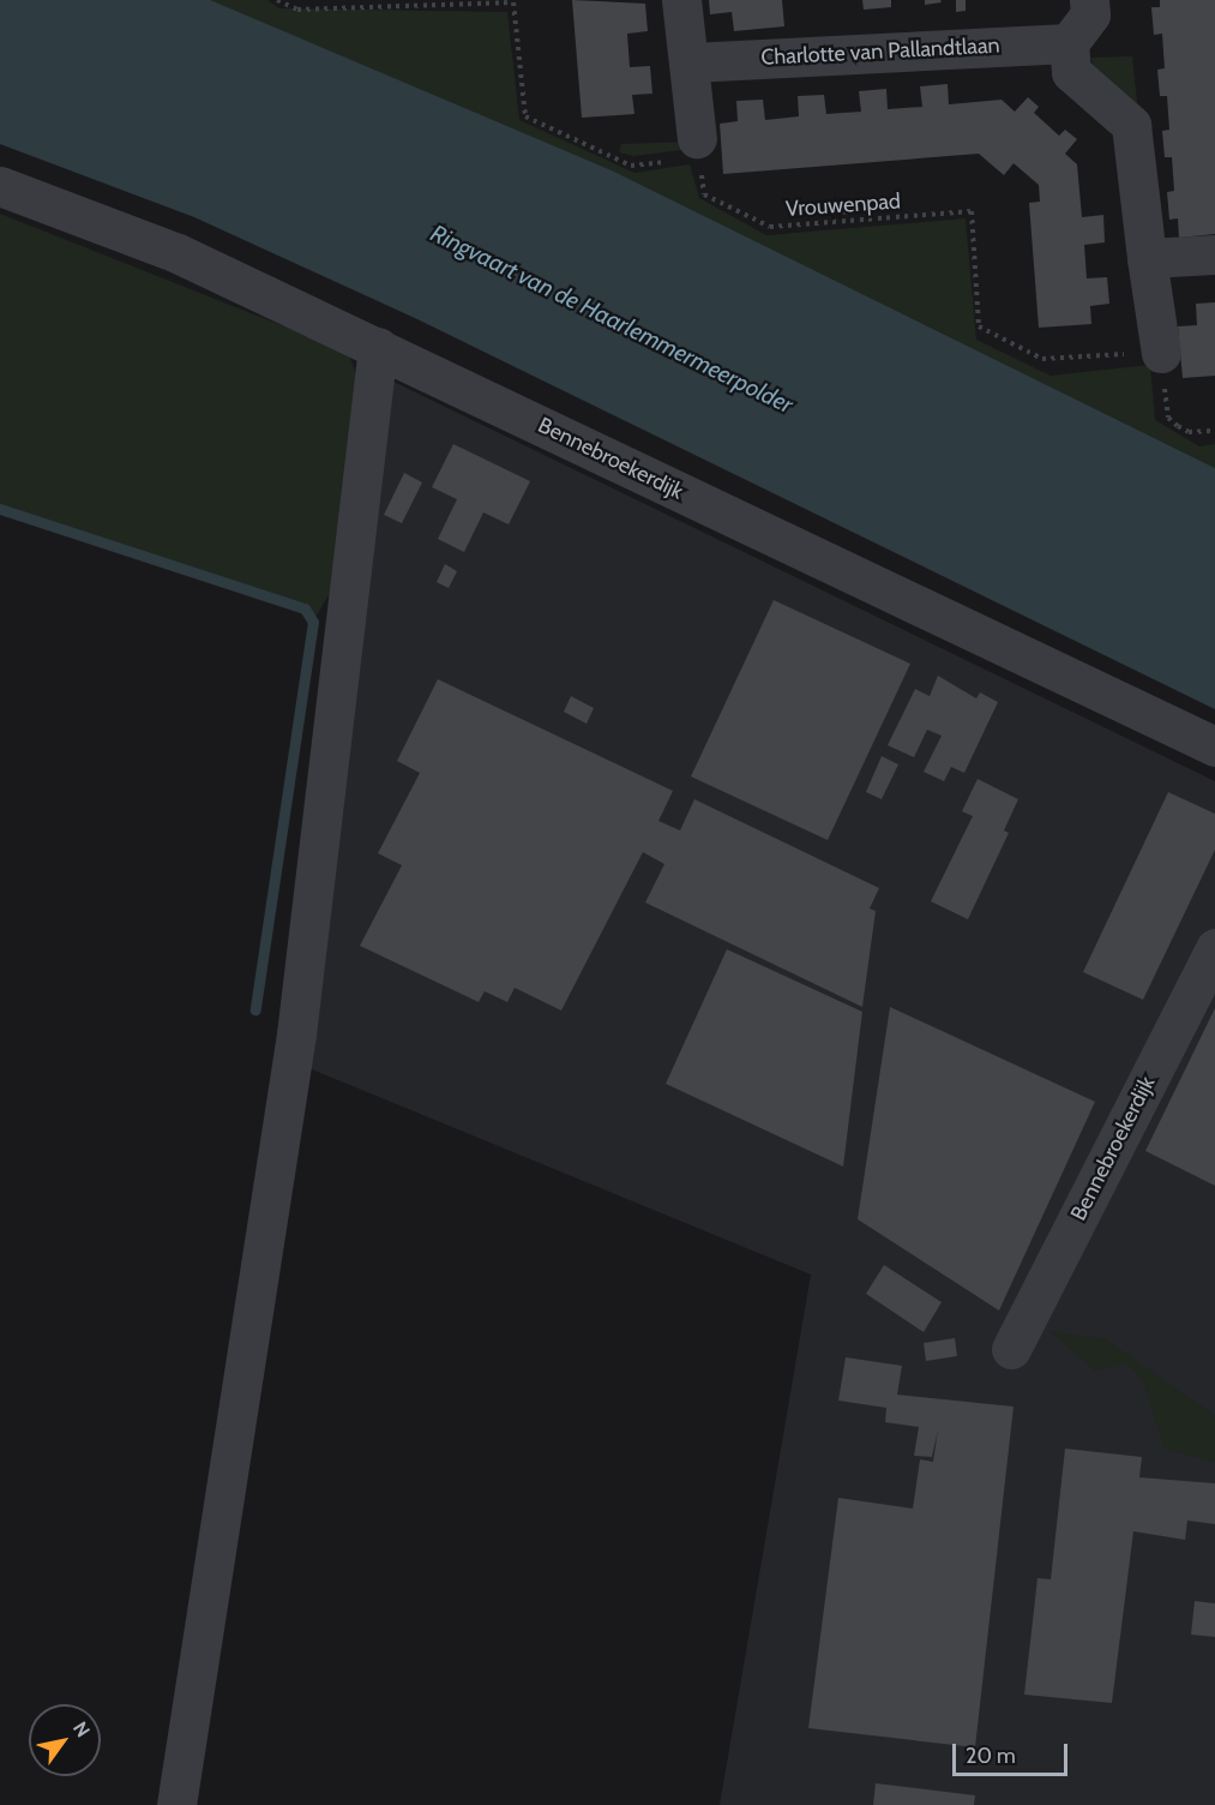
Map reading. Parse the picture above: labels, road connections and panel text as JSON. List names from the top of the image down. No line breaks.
{"streets":{"street":["Charlotte van Pallandtlaan","Bennebroekerdijk"],"path":["Vrouwenpad"]},"water":["Ringvaart van de Haarlemmermeerpolder"],"scale_bar":"20 m","north":"top right"}
